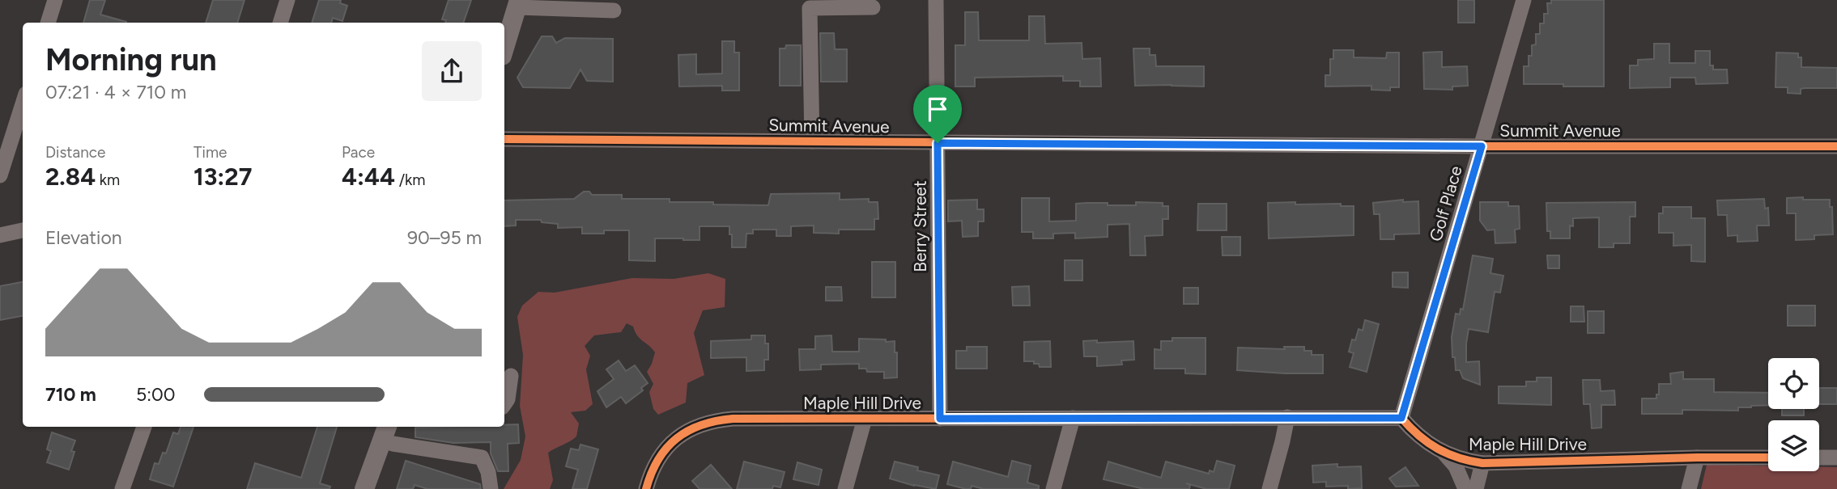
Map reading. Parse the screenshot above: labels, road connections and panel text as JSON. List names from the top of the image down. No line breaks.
{"streets":{"street":["Summit Avenue","Golf Place","Berry Street","Maple Hill Drive"]},"crossings":[["Summit Avenue","Golf Place"],["Summit Avenue","Berry Street"],["Golf Place","Maple Hill Drive"],["Berry Street","Maple Hill Drive"]],"page":{"heading":["Morning run","07:21 · 4 × 710 m"],"stats":[["Distance","2.84 km"],["Time","13:27"],["Pace","4:44 /km"]],"chart":["Elevation","90–95 m"],"list":[{"name":"710 m","note":"5:00"}]}}
